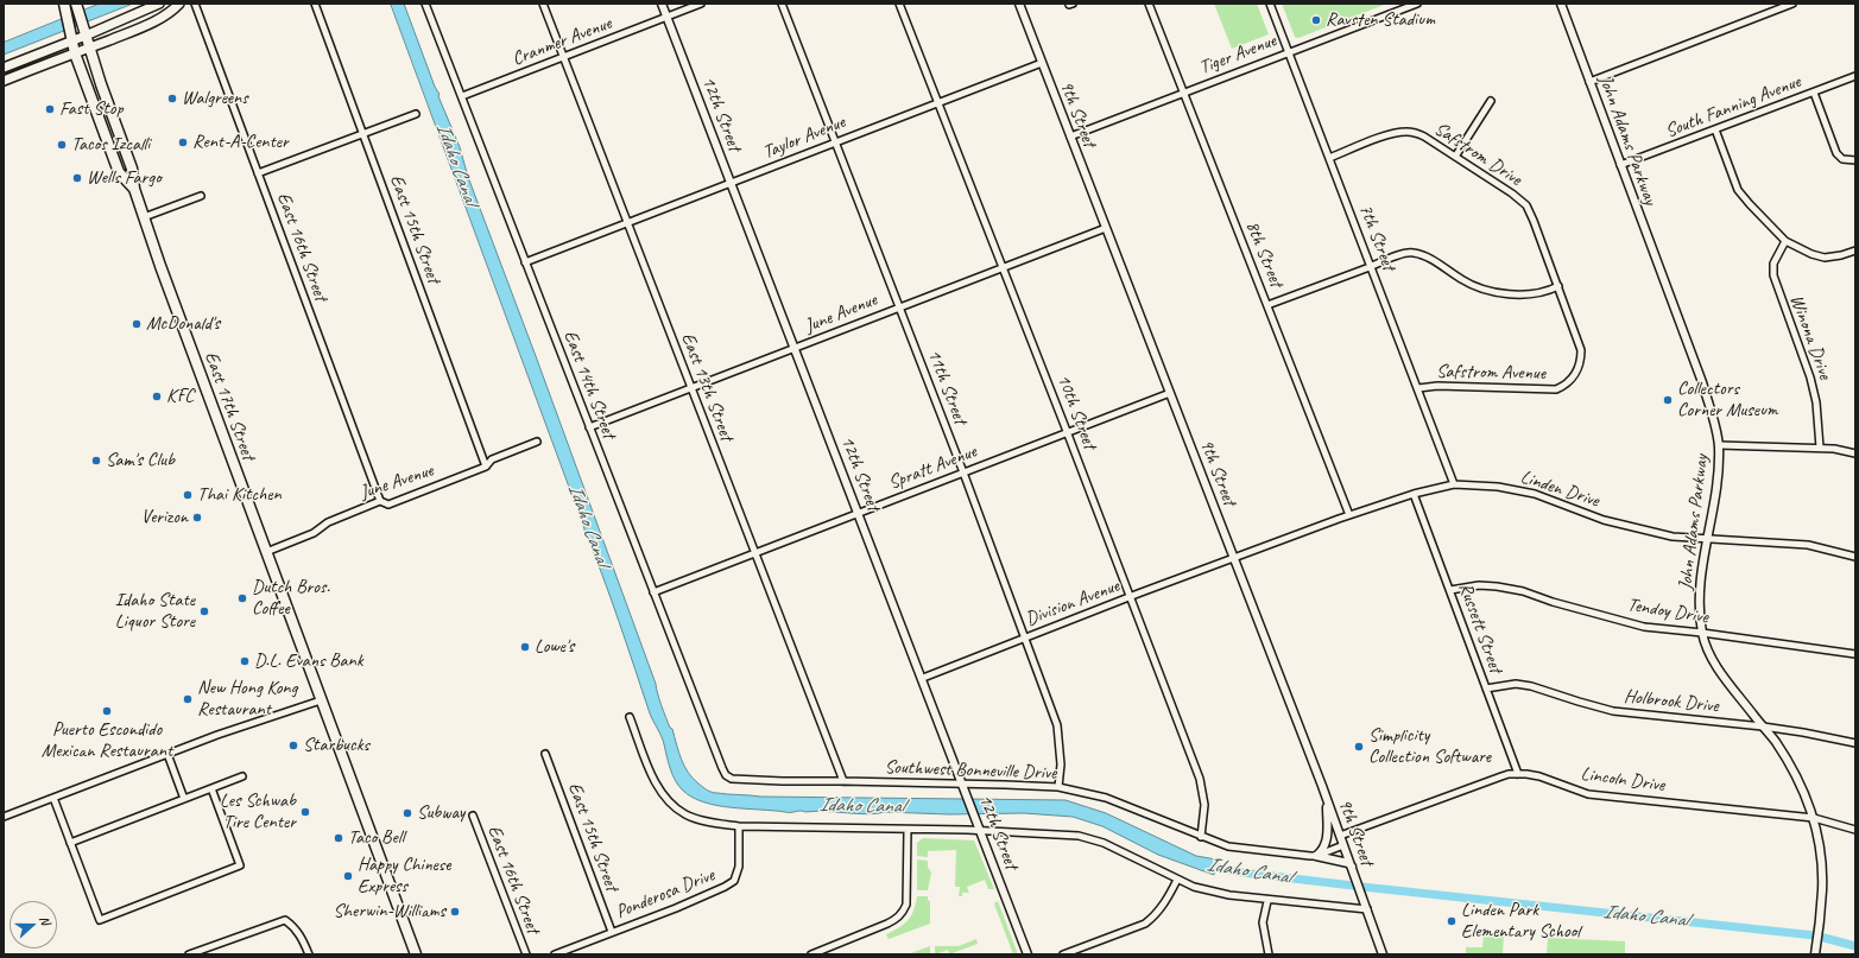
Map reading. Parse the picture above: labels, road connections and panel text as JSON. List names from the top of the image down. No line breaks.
{"streets":{"main road":["East 17th Street"],"street":["Cranmer Avenue","Tiger Avenue","South Fanning Avenue","12th Street","9th Street","Taylor Avenue","John Adams Parkway","Safstrom Drive","East 15th Street","7th Street","East 16th Street","8th Street","June Avenue","Winona Drive","Safstrom Avenue","East 14th Street","East 13th Street","11th Street","10th Street","Spratt Avenue","Linden Drive","Division Avenue","Tendoy Drive","Russett Street","Holbrook Drive","Southwest Bonneville Drive","Lincoln Drive","Ponderosa Drive"]},"crossings":[["Cranmer Avenue","12th Street"],["Cranmer Avenue","East 14th Street"],["Cranmer Avenue","East 13th Street"],["Tiger Avenue","9th Street"],["Tiger Avenue","7th Street"],["Tiger Avenue","8th Street"],["South Fanning Avenue","John Adams Parkway"],["12th Street","Taylor Avenue"],["12th Street","June Avenue"],["12th Street","Spratt Avenue"],["12th Street","Division Avenue"],["12th Street","Southwest Bonneville Drive"],["9th Street","Taylor Avenue"],["9th Street","June Avenue"],["9th Street","Spratt Avenue"],["9th Street","Linden Drive"],["9th Street","Division Avenue"],["9th Street","Southwest Bonneville Drive"],["9th Street","Lincoln Drive"],["Taylor Avenue","East 14th Street"],["Taylor Avenue","East 13th Street"],["Taylor Avenue","11th Street"],["Taylor Avenue","10th Street"],["John Adams Parkway","Linden Drive"],["John Adams Parkway","Tendoy Drive"],["John Adams Parkway","Holbrook Drive"],["John Adams Parkway","Lincoln Drive"],["Safstrom Drive","7th Street"],["Safstrom Drive","Safstrom Avenue"],["East 15th Street","June Avenue"],["East 15th Street","Ponderosa Drive"],["7th Street","Safstrom Avenue"],["7th Street","Linden Drive"],["East 16th Street","June Avenue"],["8th Street","Linden Drive"],["June Avenue","East 14th Street"],["June Avenue","East 13th Street"],["June Avenue","11th Street"],["June Avenue","East 17th Street"],["June Avenue","10th Street"],["East 14th Street","Spratt Avenue"],["East 14th Street","Southwest Bonneville Drive"],["East 13th Street","Spratt Avenue"],["East 13th Street","Southwest Bonneville Drive"],["11th Street","Spratt Avenue"],["11th Street","Division Avenue"],["11th Street","Southwest Bonneville Drive"],["10th Street","Spratt Avenue"],["10th Street","Division Avenue"],["10th Street","Southwest Bonneville Drive"],["Linden Drive","Division Avenue"],["Linden Drive","Russett Street"],["Tendoy Drive","Russett Street"],["Russett Street","Holbrook Drive"],["Russett Street","Lincoln Drive"]],"water":["Idaho Canal"],"places":["Ravsten Stadium","Walgreens","Fast Stop","Rent-A-Center","Tacos Izcalli","Wells Fargo","McDonald's","KFC","Collectors Corner Museum","Sam's Club","Thai Kitchen","Verizon","Dutch Bros. Coffee","Idaho State Liquor Store","Lowe's","D.L. Evans Bank","New Hong Kong Restaurant","Puerto Escondido Mexican Restaurant","Starbucks","Simplicity Collection Software","Les Schwab Tire Center","Subway","Taco Bell","Happy Chinese Express","Sherwin-Williams","Linden Park Elementary School"],"north":"right"}
